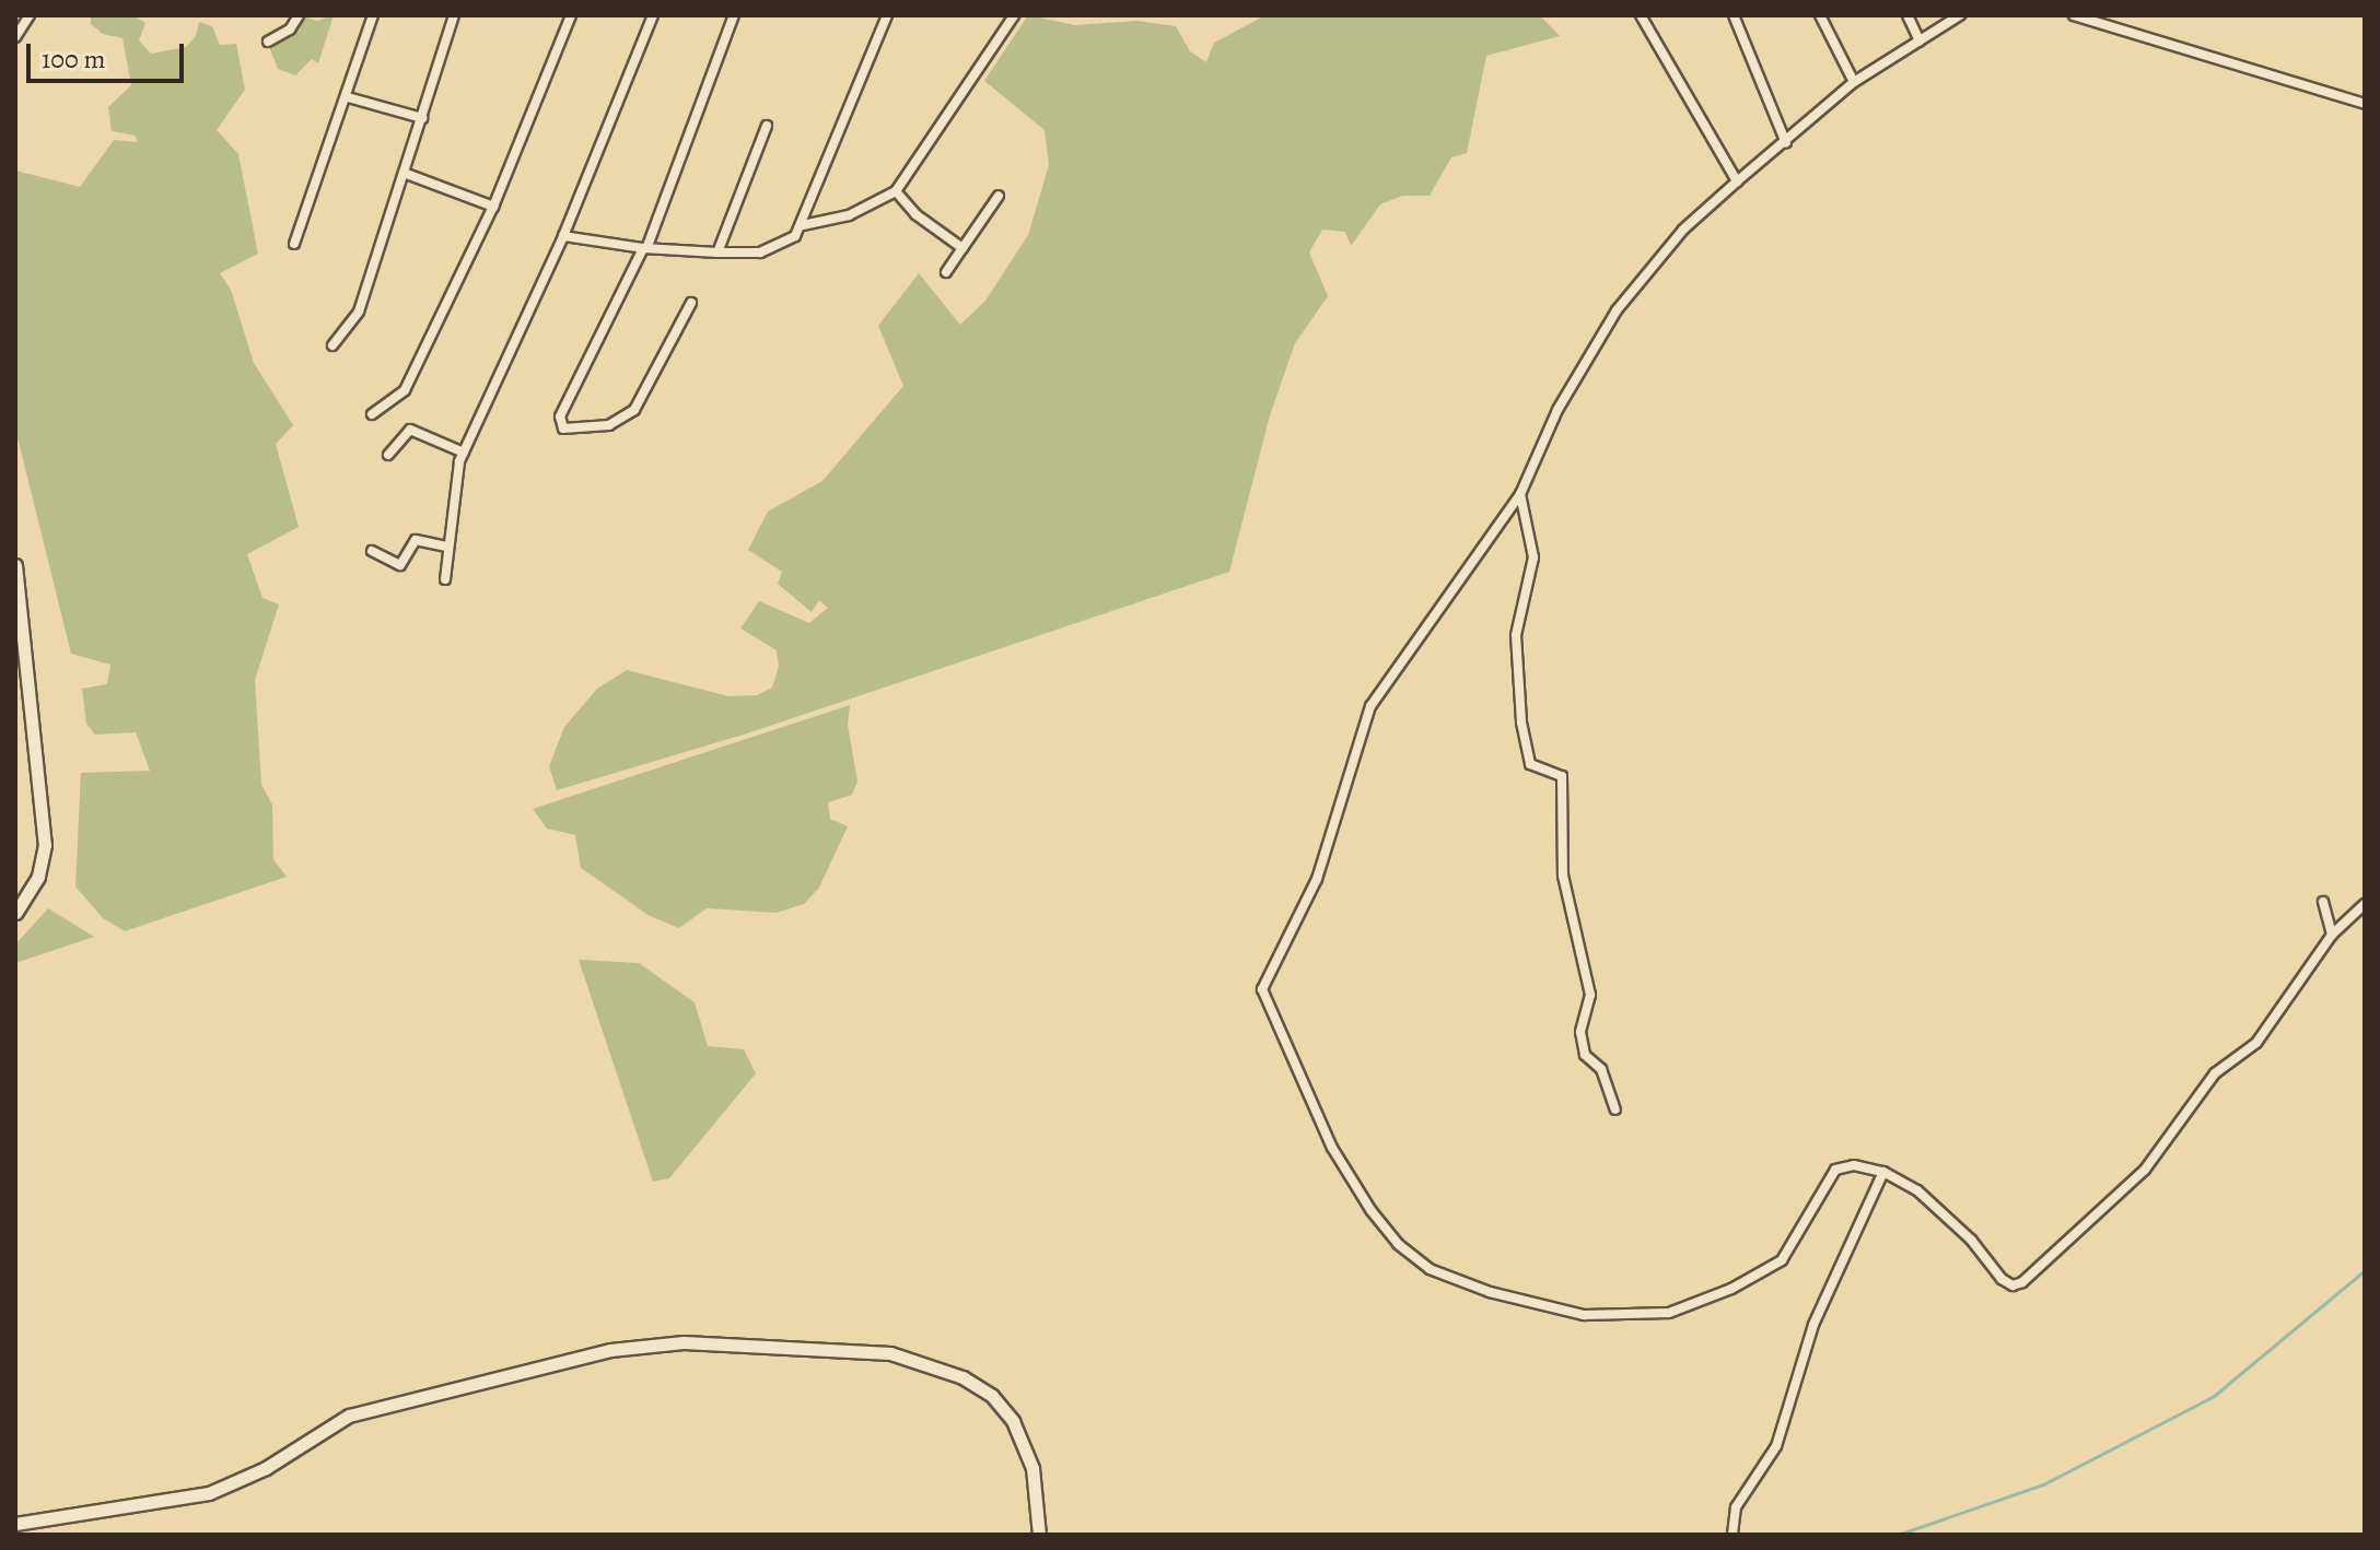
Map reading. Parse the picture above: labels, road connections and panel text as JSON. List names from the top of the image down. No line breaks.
{"scale_bar":"100 m"}
